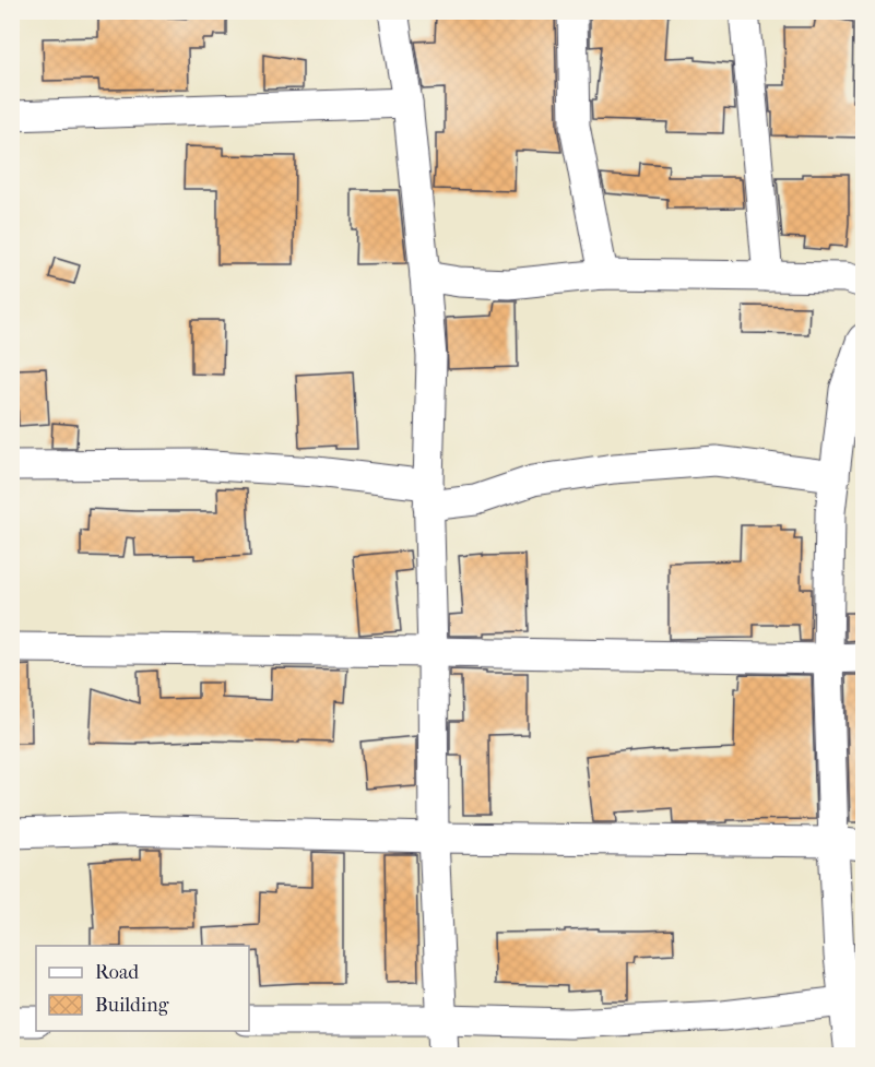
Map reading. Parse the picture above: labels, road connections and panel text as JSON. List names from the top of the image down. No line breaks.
{"legend":["Road","Building"]}
